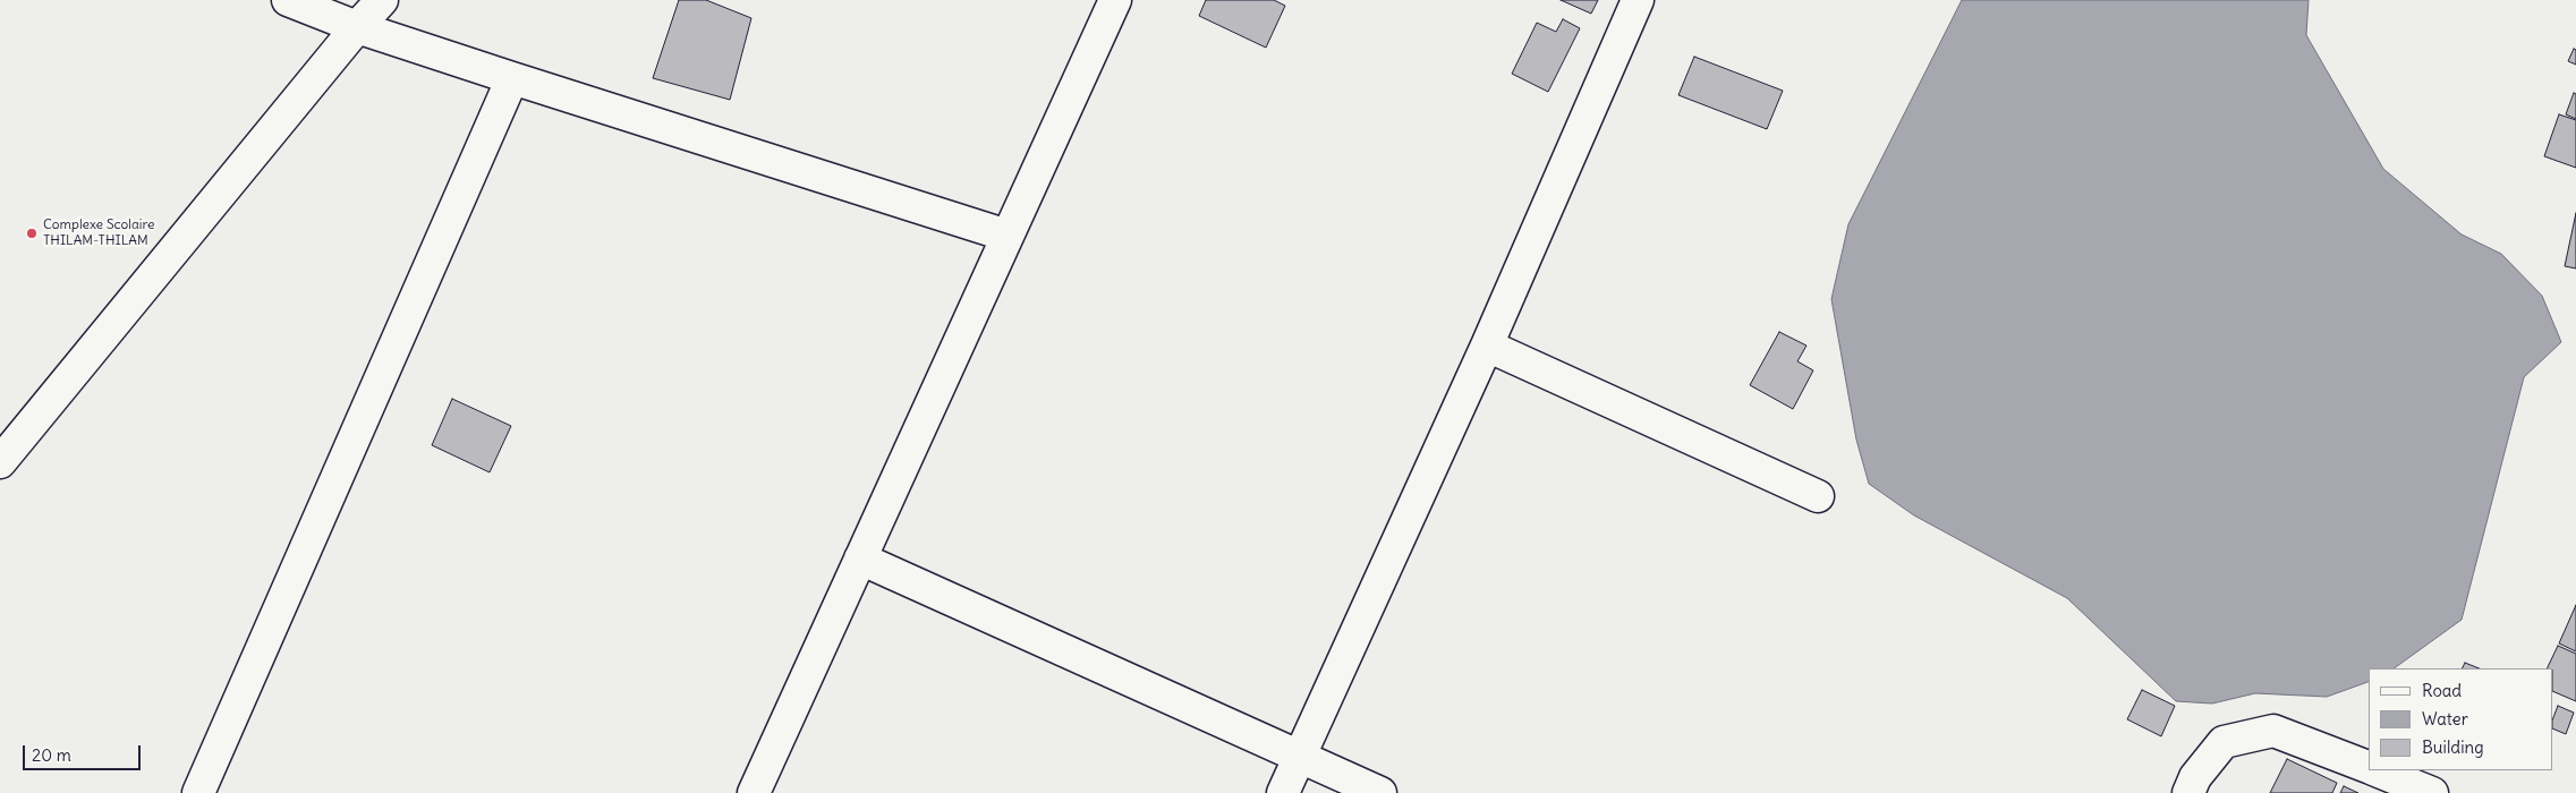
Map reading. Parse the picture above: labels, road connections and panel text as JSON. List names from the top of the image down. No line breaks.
{"places":["Complexe Scolaire THILAM-THILAM"],"legend":["Road","Water","Building"],"scale_bar":"20 m"}
